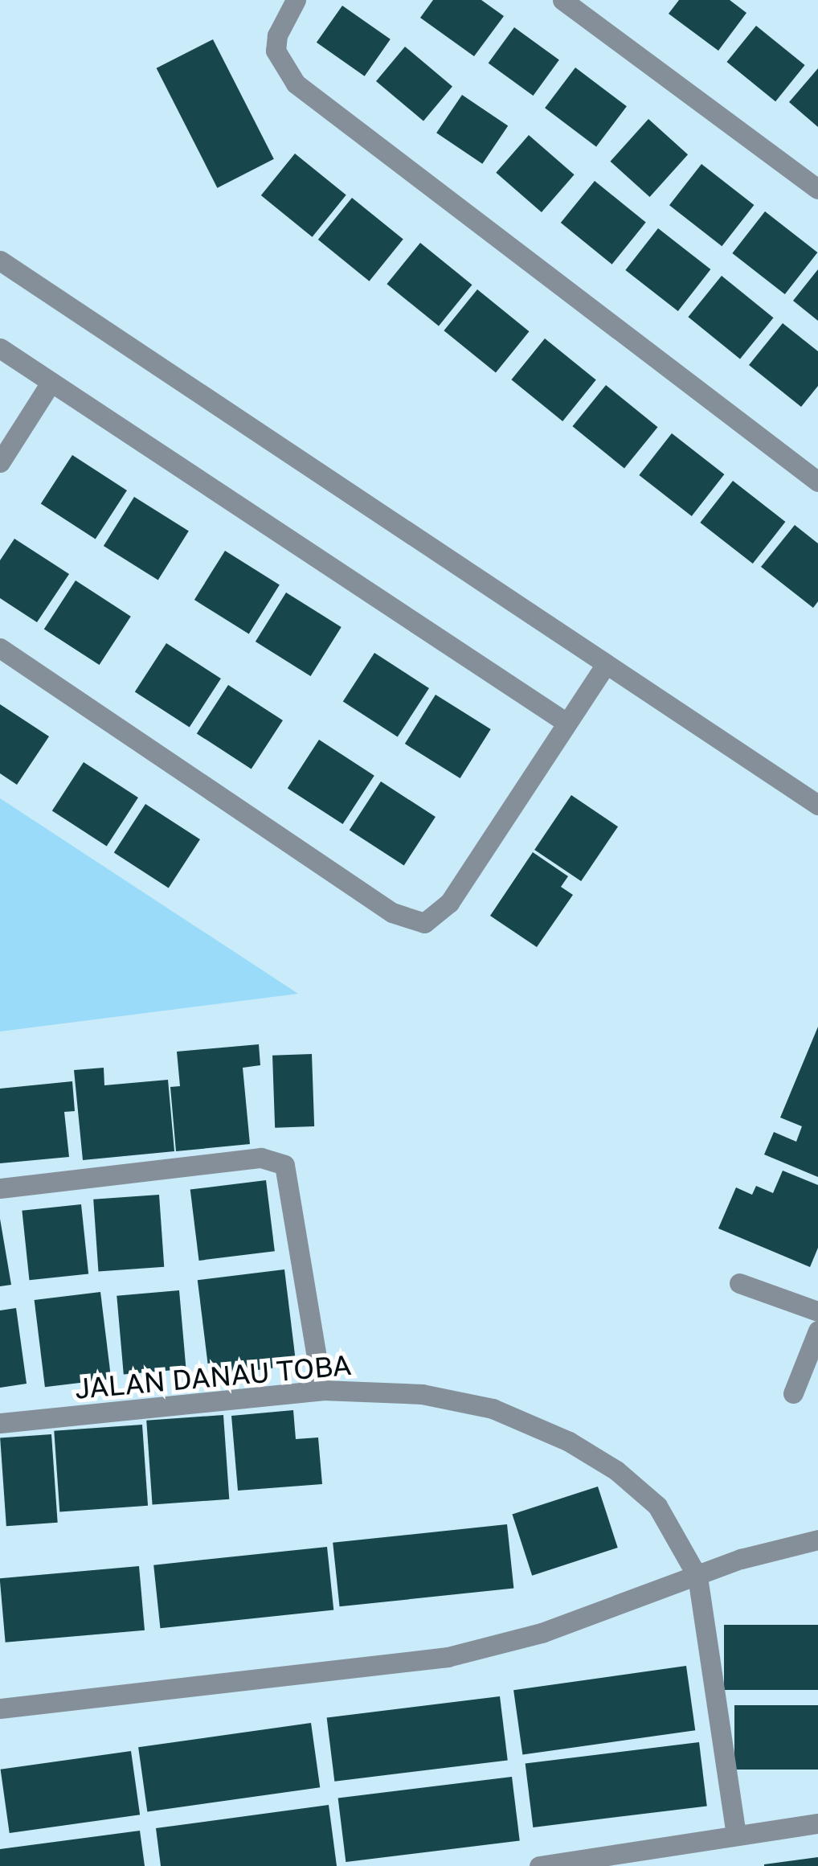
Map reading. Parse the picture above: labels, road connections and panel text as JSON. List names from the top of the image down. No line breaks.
{"streets":{"street":["JALAN DANAU TOBA"]}}
